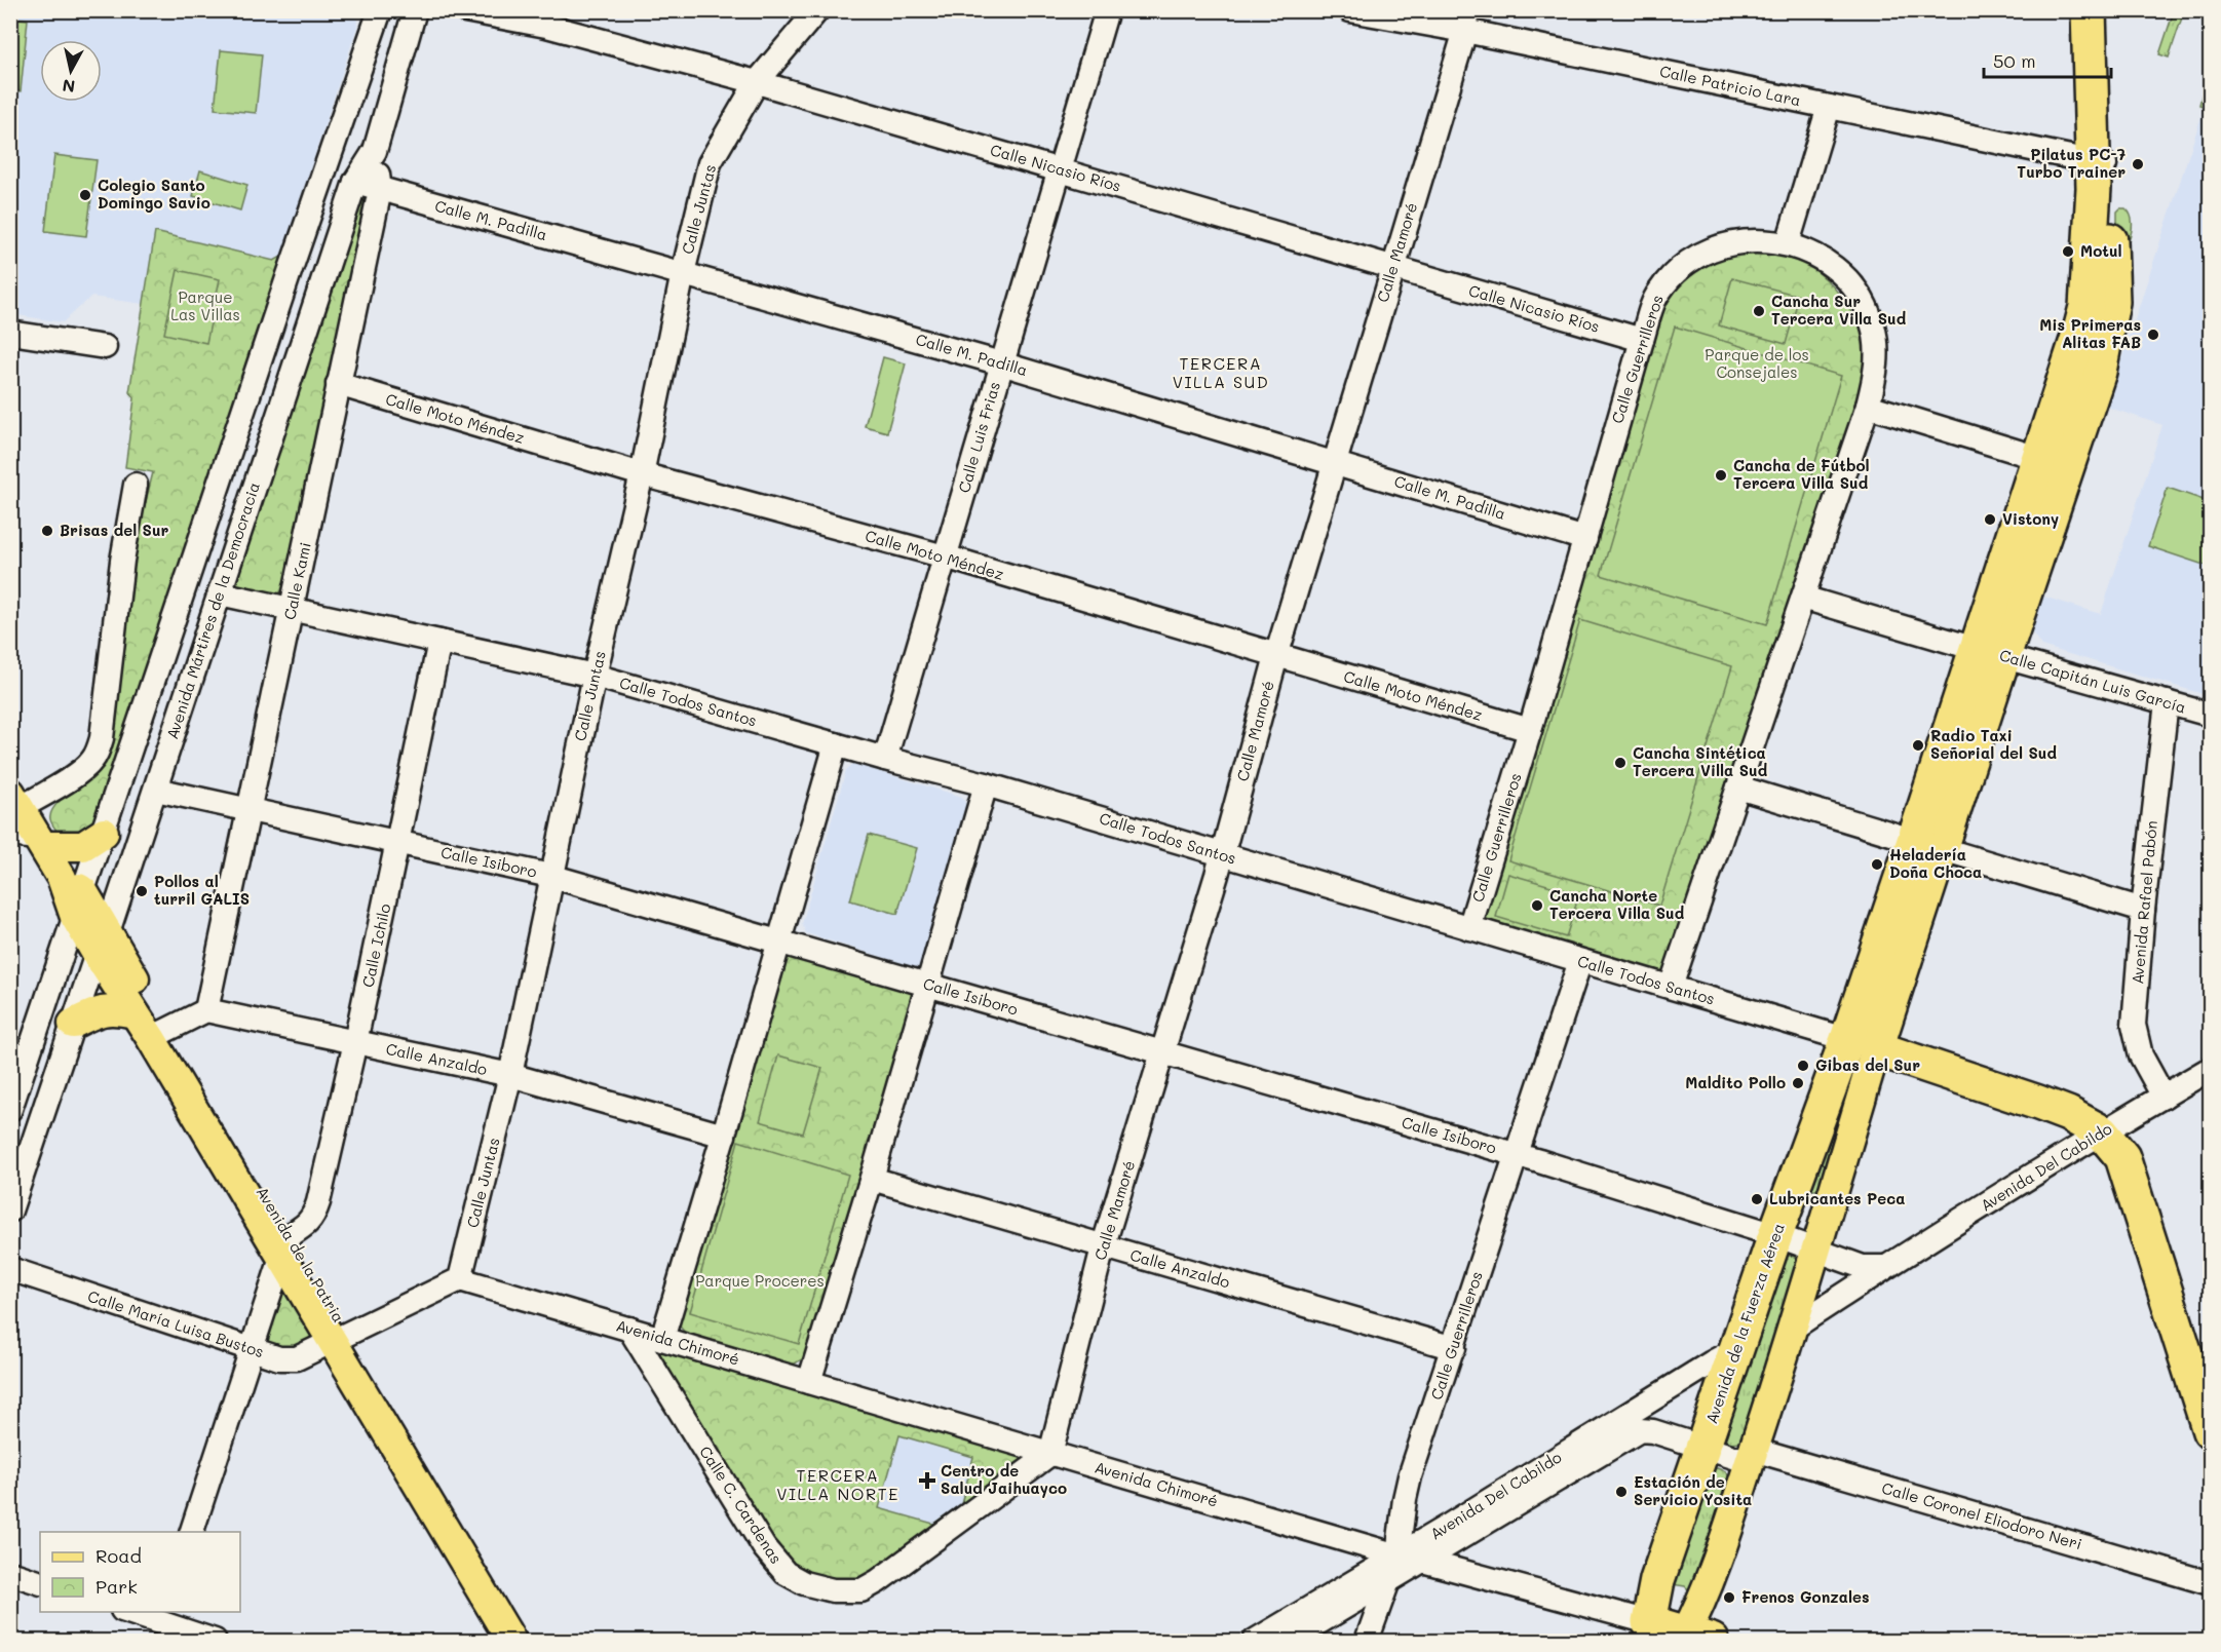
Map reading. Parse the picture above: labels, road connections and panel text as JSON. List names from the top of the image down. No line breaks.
{"streets":{"highway":["Calle Todos Santos","Avenida de la Fuerza Aérea","Avenida Chimoré"],"main road":["Avenida de la Patria"],"street":["Calle Patricio Lara","Calle Nicasio Ríos","Calle Juntas","Calle M. Padilla","Calle Mamoré","Calle Guerrilleros","Calle Moto Méndez","Calle Luis Frias","Calle Kami","Avenida Mártires de la Democracia","Calle Capitán Luis García","Calle Isiboro","Avenida Rafael Pabón","Calle Ichilo","Calle Anzaldo","Avenida Del Cabildo","Calle María Luisa Bustos","Calle C. Cardenas","Calle Coronel Eliodoro Neri"]},"crossings":[["Calle Patricio Lara","Calle Mamoré"],["Calle Patricio Lara","Avenida de la Fuerza Aérea"],["Calle Nicasio Ríos","Calle Juntas"],["Calle Nicasio Ríos","Calle Mamoré"],["Calle Nicasio Ríos","Calle Guerrilleros"],["Calle Nicasio Ríos","Calle Luis Frias"],["Calle Juntas","Calle M. Padilla"],["Calle Juntas","Calle Moto Méndez"],["Calle Juntas","Calle Todos Santos"],["Calle Juntas","Calle Isiboro"],["Calle Juntas","Calle Anzaldo"],["Calle Juntas","Avenida Chimoré"],["Calle M. Padilla","Calle Mamoré"],["Calle M. Padilla","Calle Guerrilleros"],["Calle M. Padilla","Calle Luis Frias"],["Calle M. Padilla","Calle Kami"],["Calle M. Padilla","Avenida Mártires de la Democracia"],["Calle Mamoré","Calle Moto Méndez"],["Calle Mamoré","Calle Todos Santos"],["Calle Mamoré","Calle Isiboro"],["Calle Mamoré","Calle Anzaldo"],["Calle Mamoré","Avenida Chimoré"],["Calle Mamoré","Calle C. Cardenas"],["Calle Guerrilleros","Calle Moto Méndez"],["Calle Guerrilleros","Calle Capitán Luis García"],["Calle Guerrilleros","Calle Todos Santos"],["Calle Guerrilleros","Calle Isiboro"],["Calle Guerrilleros","Calle Anzaldo"],["Calle Guerrilleros","Avenida Del Cabildo"],["Calle Guerrilleros","Avenida Chimoré"],["Calle Moto Méndez","Calle Luis Frias"],["Calle Moto Méndez","Calle Kami"],["Calle Luis Frias","Calle Todos Santos"],["Calle Kami","Avenida Mártires de la Democracia"],["Calle Kami","Calle Todos Santos"],["Calle Kami","Calle Isiboro"],["Calle Kami","Calle Anzaldo"],["Avenida Mártires de la Democracia","Calle Todos Santos"],["Avenida Mártires de la Democracia","Calle Isiboro"],["Avenida Mártires de la Democracia","Avenida de la Patria"],["Calle Capitán Luis García","Avenida Rafael Pabón"],["Calle Capitán Luis García","Avenida de la Fuerza Aérea"],["Calle Todos Santos","Calle Ichilo"],["Calle Todos Santos","Avenida Del Cabildo"],["Calle Todos Santos","Avenida de la Fuerza Aérea"],["Calle Isiboro","Calle Ichilo"],["Calle Isiboro","Avenida de la Fuerza Aérea"],["Avenida Rafael Pabón","Avenida Del Cabildo"],["Calle Ichilo","Calle Anzaldo"],["Calle Ichilo","Avenida de la Patria"],["Avenida Del Cabildo","Avenida de la Fuerza Aérea"],["Avenida Del Cabildo","Avenida Chimoré"],["Avenida Del Cabildo","Calle Coronel Eliodoro Neri"],["Avenida de la Patria","Calle María Luisa Bustos"],["Avenida de la Fuerza Aérea","Avenida Chimoré"],["Avenida de la Fuerza Aérea","Calle Coronel Eliodoro Neri"],["Avenida Chimoré","Calle C. Cardenas"]],"districts":["TERCERA VILLA SUD","TERCERA VILLA NORTE"],"parks":["Parque Las Villas","Parque de los Consejales","Parque Proceres"],"places":{"other":["Pilatus PC-7 Turbo Trainer","Colegio Santo Domingo Savio","Motul","Cancha Sur Tercera Villa Sud","Mis Primeras Alitas FAB","Cancha de Fútbol Tercera Villa Sud","Vistony","Brisas del Sur","Radio Taxi Señorial del Sud","Cancha Sintética Tercera Villa Sud","Heladería Doña Choca","Pollos al turril GALIS","Cancha Norte Tercera Villa Sud","Gibas del Sur","Maldito Pollo","Lubricantes Peca","Estación de Servicio Yosita","Frenos Gonzales"],"health":["Centro de Salud Jaihuayco"]},"legend":["Road","Park"],"scale_bar":"50 m","north":"bottom"}
